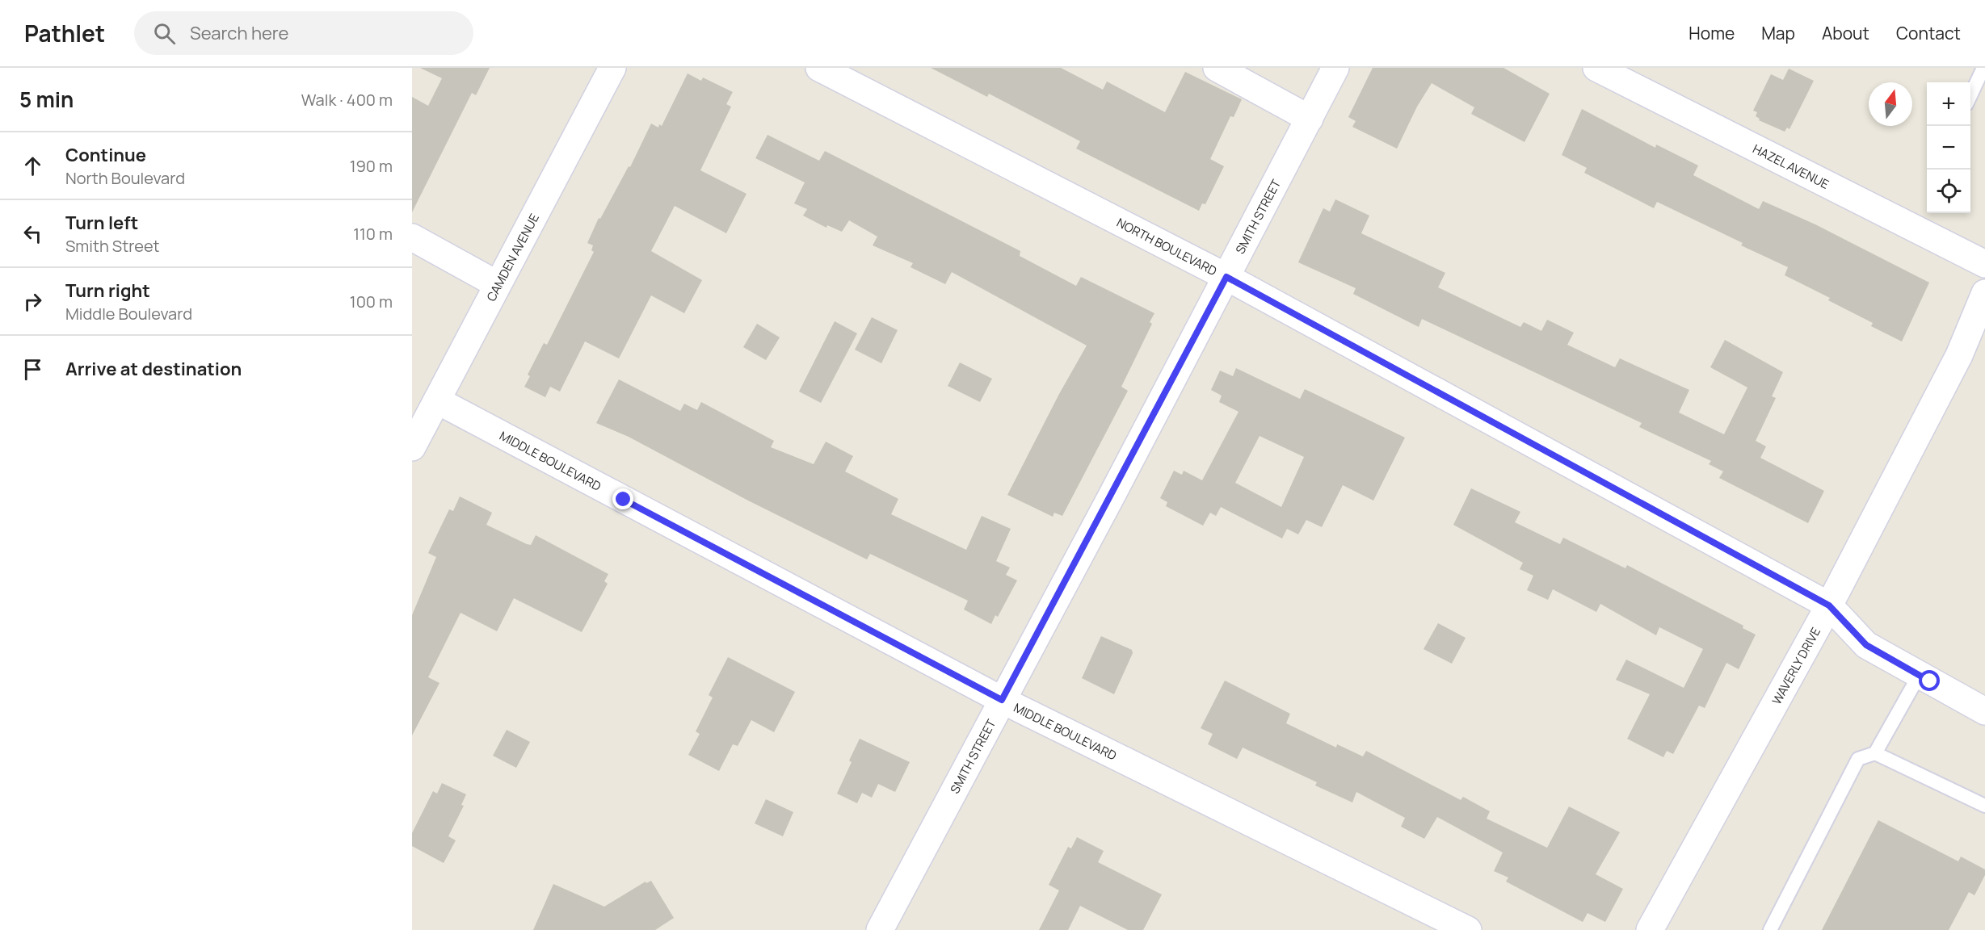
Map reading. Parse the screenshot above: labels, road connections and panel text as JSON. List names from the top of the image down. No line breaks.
{"streets":{"street":["HAZEL AVENUE","SMITH STREET","NORTH BOULEVARD","CAMDEN AVENUE","MIDDLE BOULEVARD","WAVERLY DRIVE"]},"crossings":[["SMITH STREET","NORTH BOULEVARD"],["SMITH STREET","MIDDLE BOULEVARD"],["NORTH BOULEVARD","WAVERLY DRIVE"],["CAMDEN AVENUE","MIDDLE BOULEVARD"]],"north":"top","page":{"header":"Pathlet","search":"Search here","nav":["Home","Map","About","Contact"],"heading":["5 min","Walk · 400 m"],"map_buttons":["+","−"],"list":[["Continue","North Boulevard","190 m"],["Turn left","Smith Street","110 m"],["Turn right","Middle Boulevard","100 m"],"Arrive at destination"]}}
